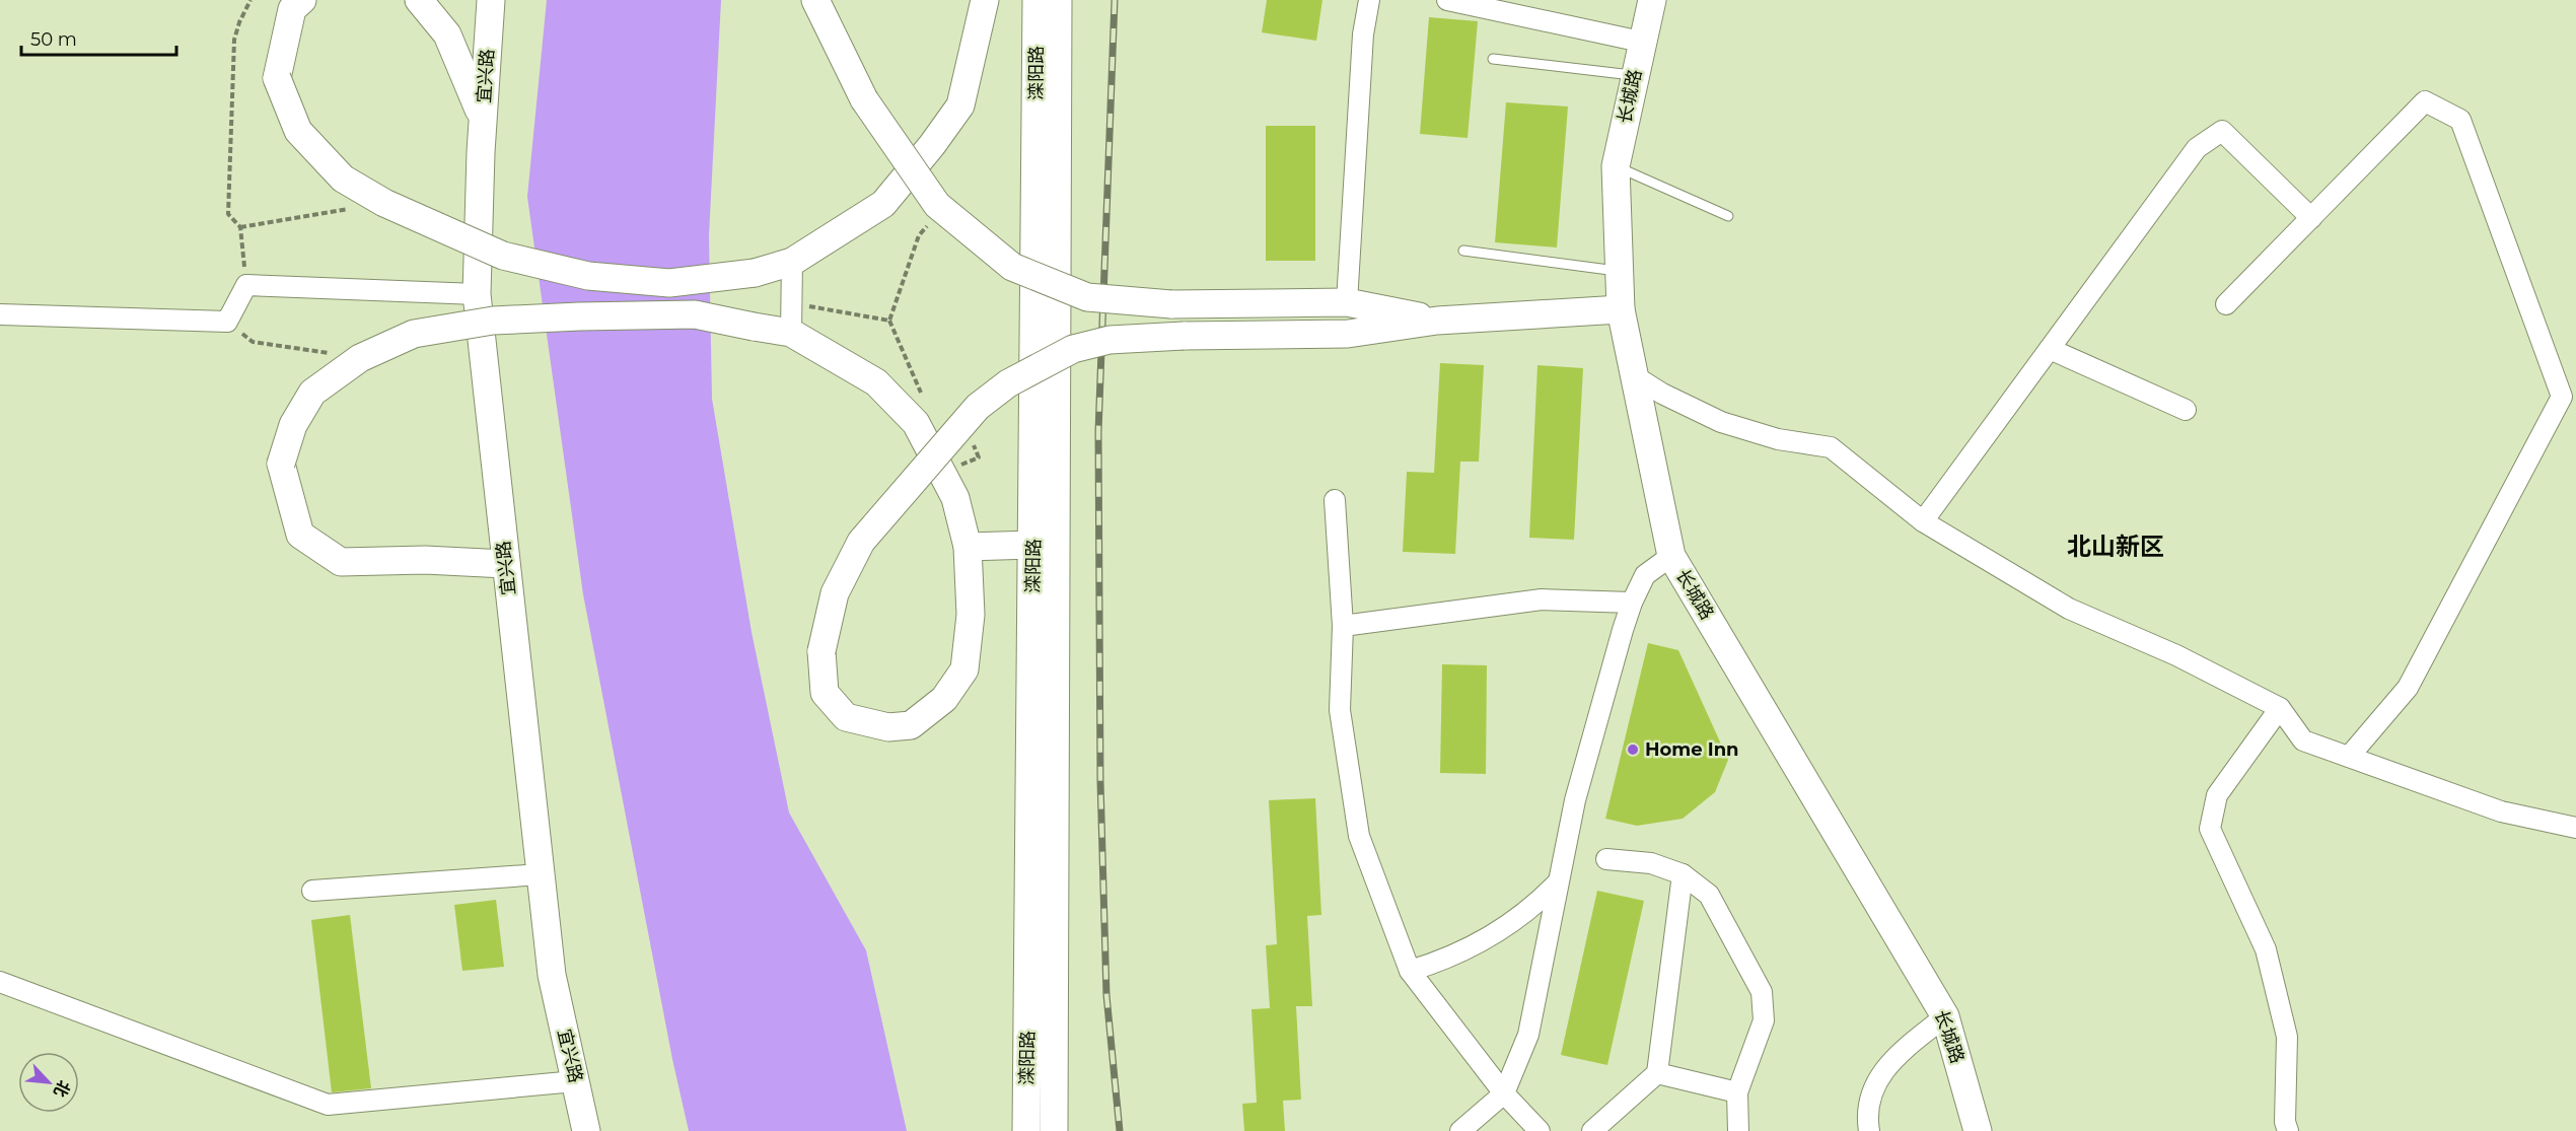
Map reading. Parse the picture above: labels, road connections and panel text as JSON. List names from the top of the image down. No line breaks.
{"streets":{"street":["滦阳路","宜兴路","长城路"]},"districts":["北山新区"],"places":["Home Inn"],"scale_bar":"50 m","north":"bottom right"}
